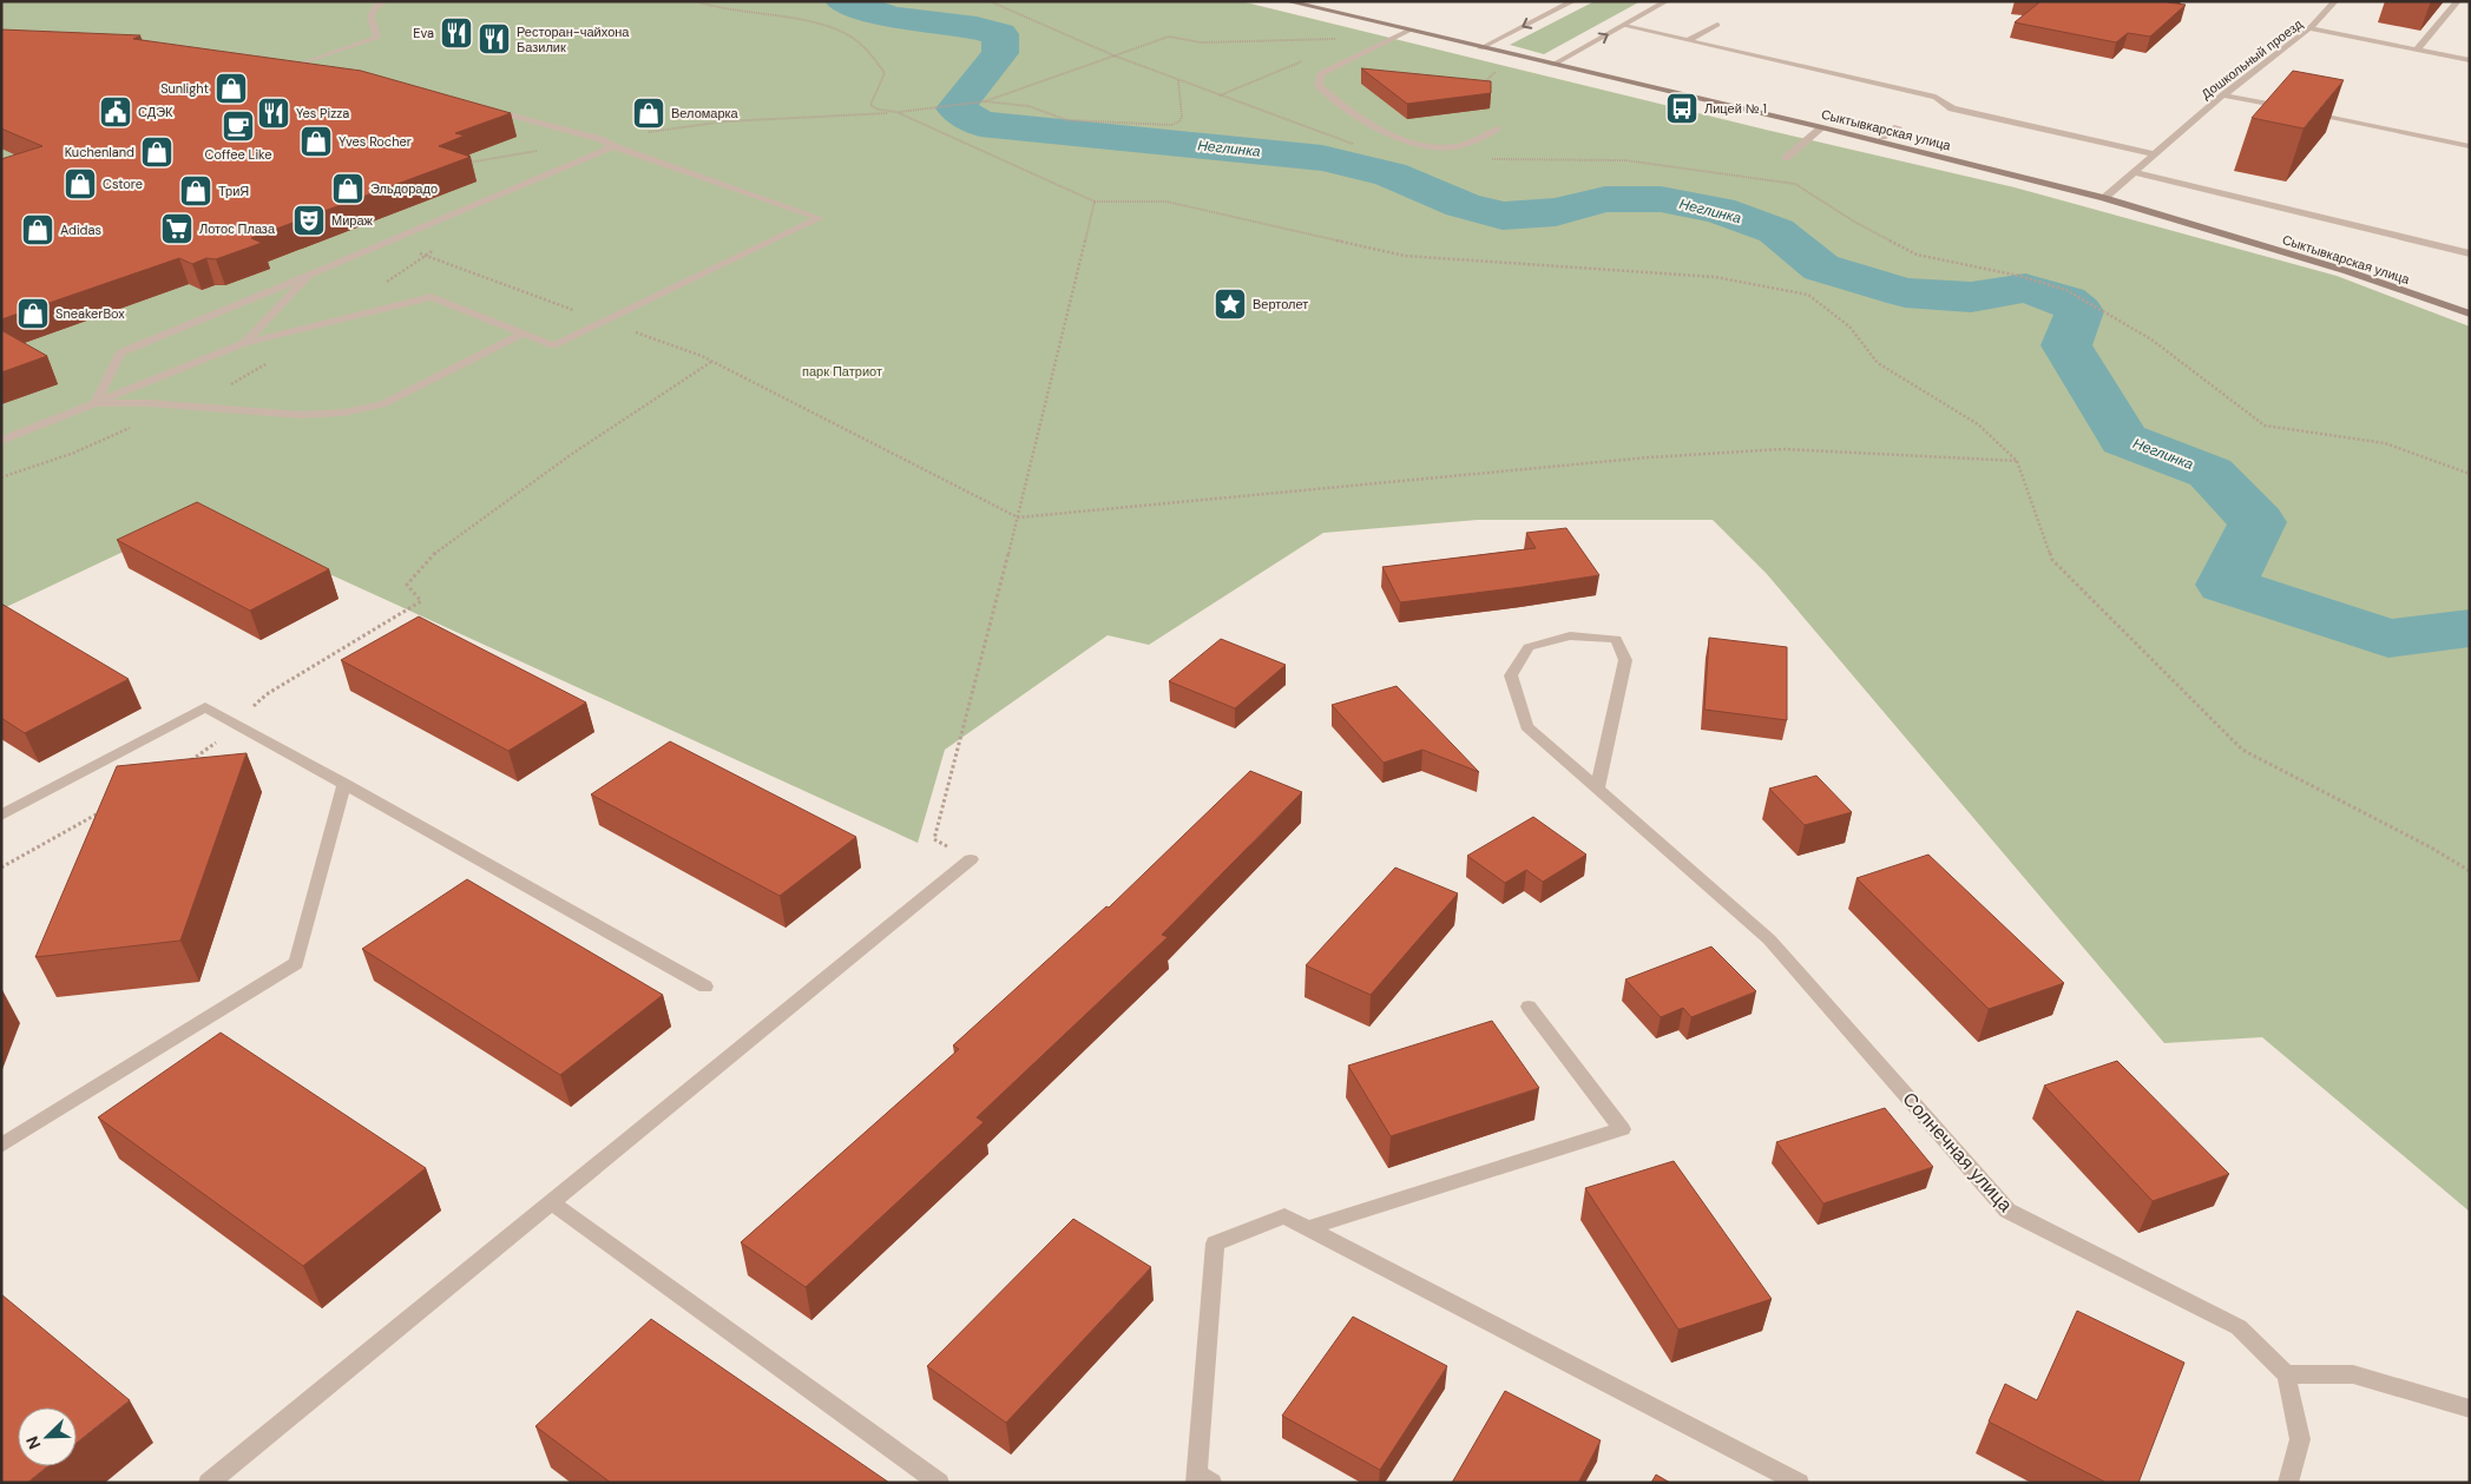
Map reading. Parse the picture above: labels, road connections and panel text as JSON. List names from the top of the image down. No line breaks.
{"streets":{"street":["Дошкольный проезд","Сыктывкарская улица","Солнечная улица"]},"crossings":[["Дошкольный проезд","Сыктывкарская улица"]],"water":["Неглинка"],"parks":["парк Патриот"],"places":{"restaurant":["Eva","Ресторан-чайхона Базилик","Yes Pizza"],"shop":["Sunlight","Веломарка","Yves Rocher","Kuchenland","Cstore","Эльдорадо","ТриЯ","Adidas","SneakerBox"],"bus stop":["Лицей № 1"],"public building":["СДЭК"],"cafe":["Coffee Like"],"theatre":["Мираж"],"supermarket":["Лотос Плаза"],"place":["Вертолет"]},"north":"bottom left"}
